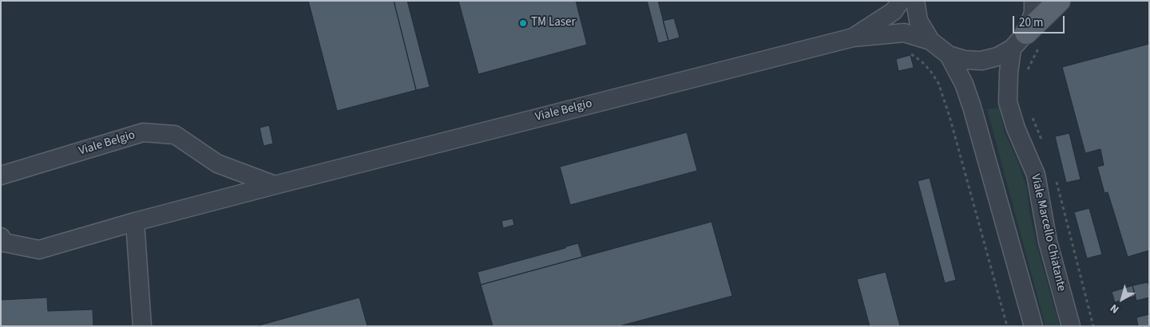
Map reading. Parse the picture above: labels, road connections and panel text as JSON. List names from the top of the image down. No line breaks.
{"streets":{"street":["Viale Belgio","Viale Marcello Chiatante"]},"places":["TM Laser"],"scale_bar":"20 m","north":"bottom left"}
